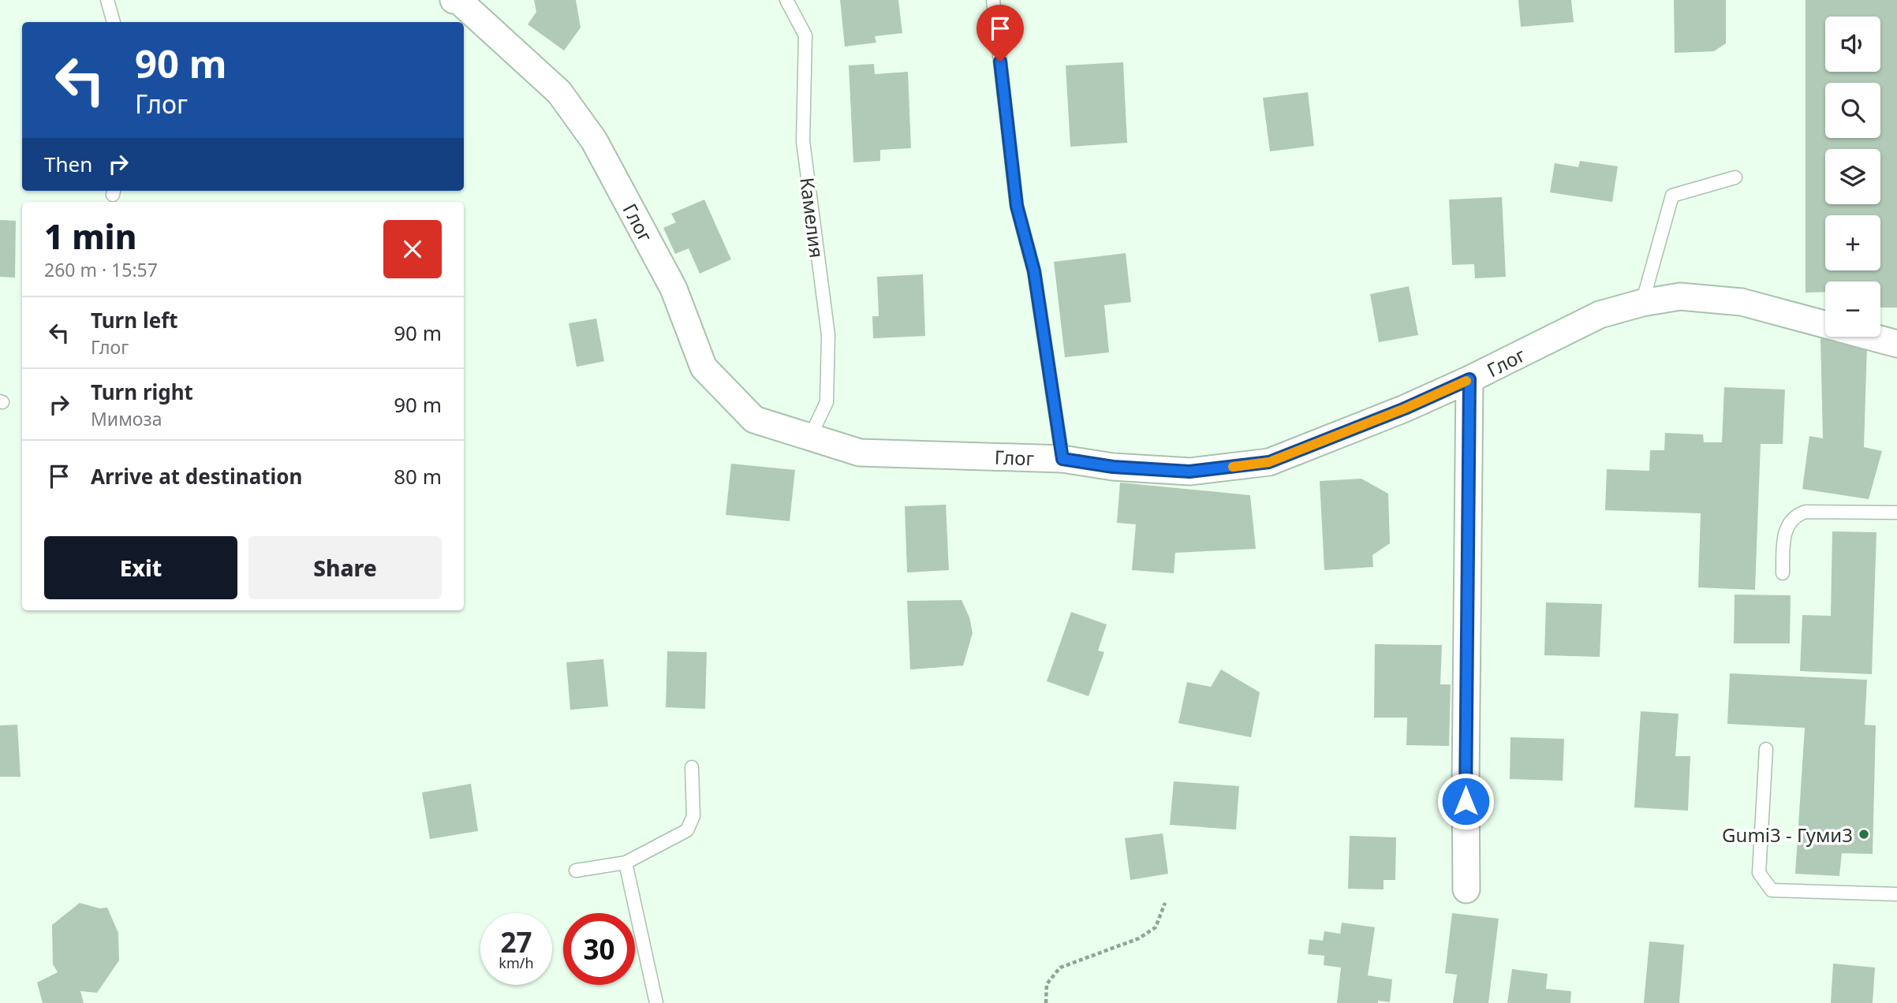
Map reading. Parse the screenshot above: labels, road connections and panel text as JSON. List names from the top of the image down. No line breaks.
{"streets":{"street":["Глог"],"lane":["Камелия"]},"crossings":[["Камелия","Глог"]],"places":["Gumi3 - Гуми3"],"page":{"map_buttons":["+","−"],"turn":["90 m","Глог"],"then":"Then","heading":["1 min","260 m · 15:57"],"list":[{"name":"Turn left","note":"Глог","value":"90 m"},{"name":"Turn right","note":"Мимоза","value":"90 m"},{"name":"Arrive at destination","value":"80 m"}],"buttons":["Exit","Share"],"speed":"27 km/h","limit":"30"}}
